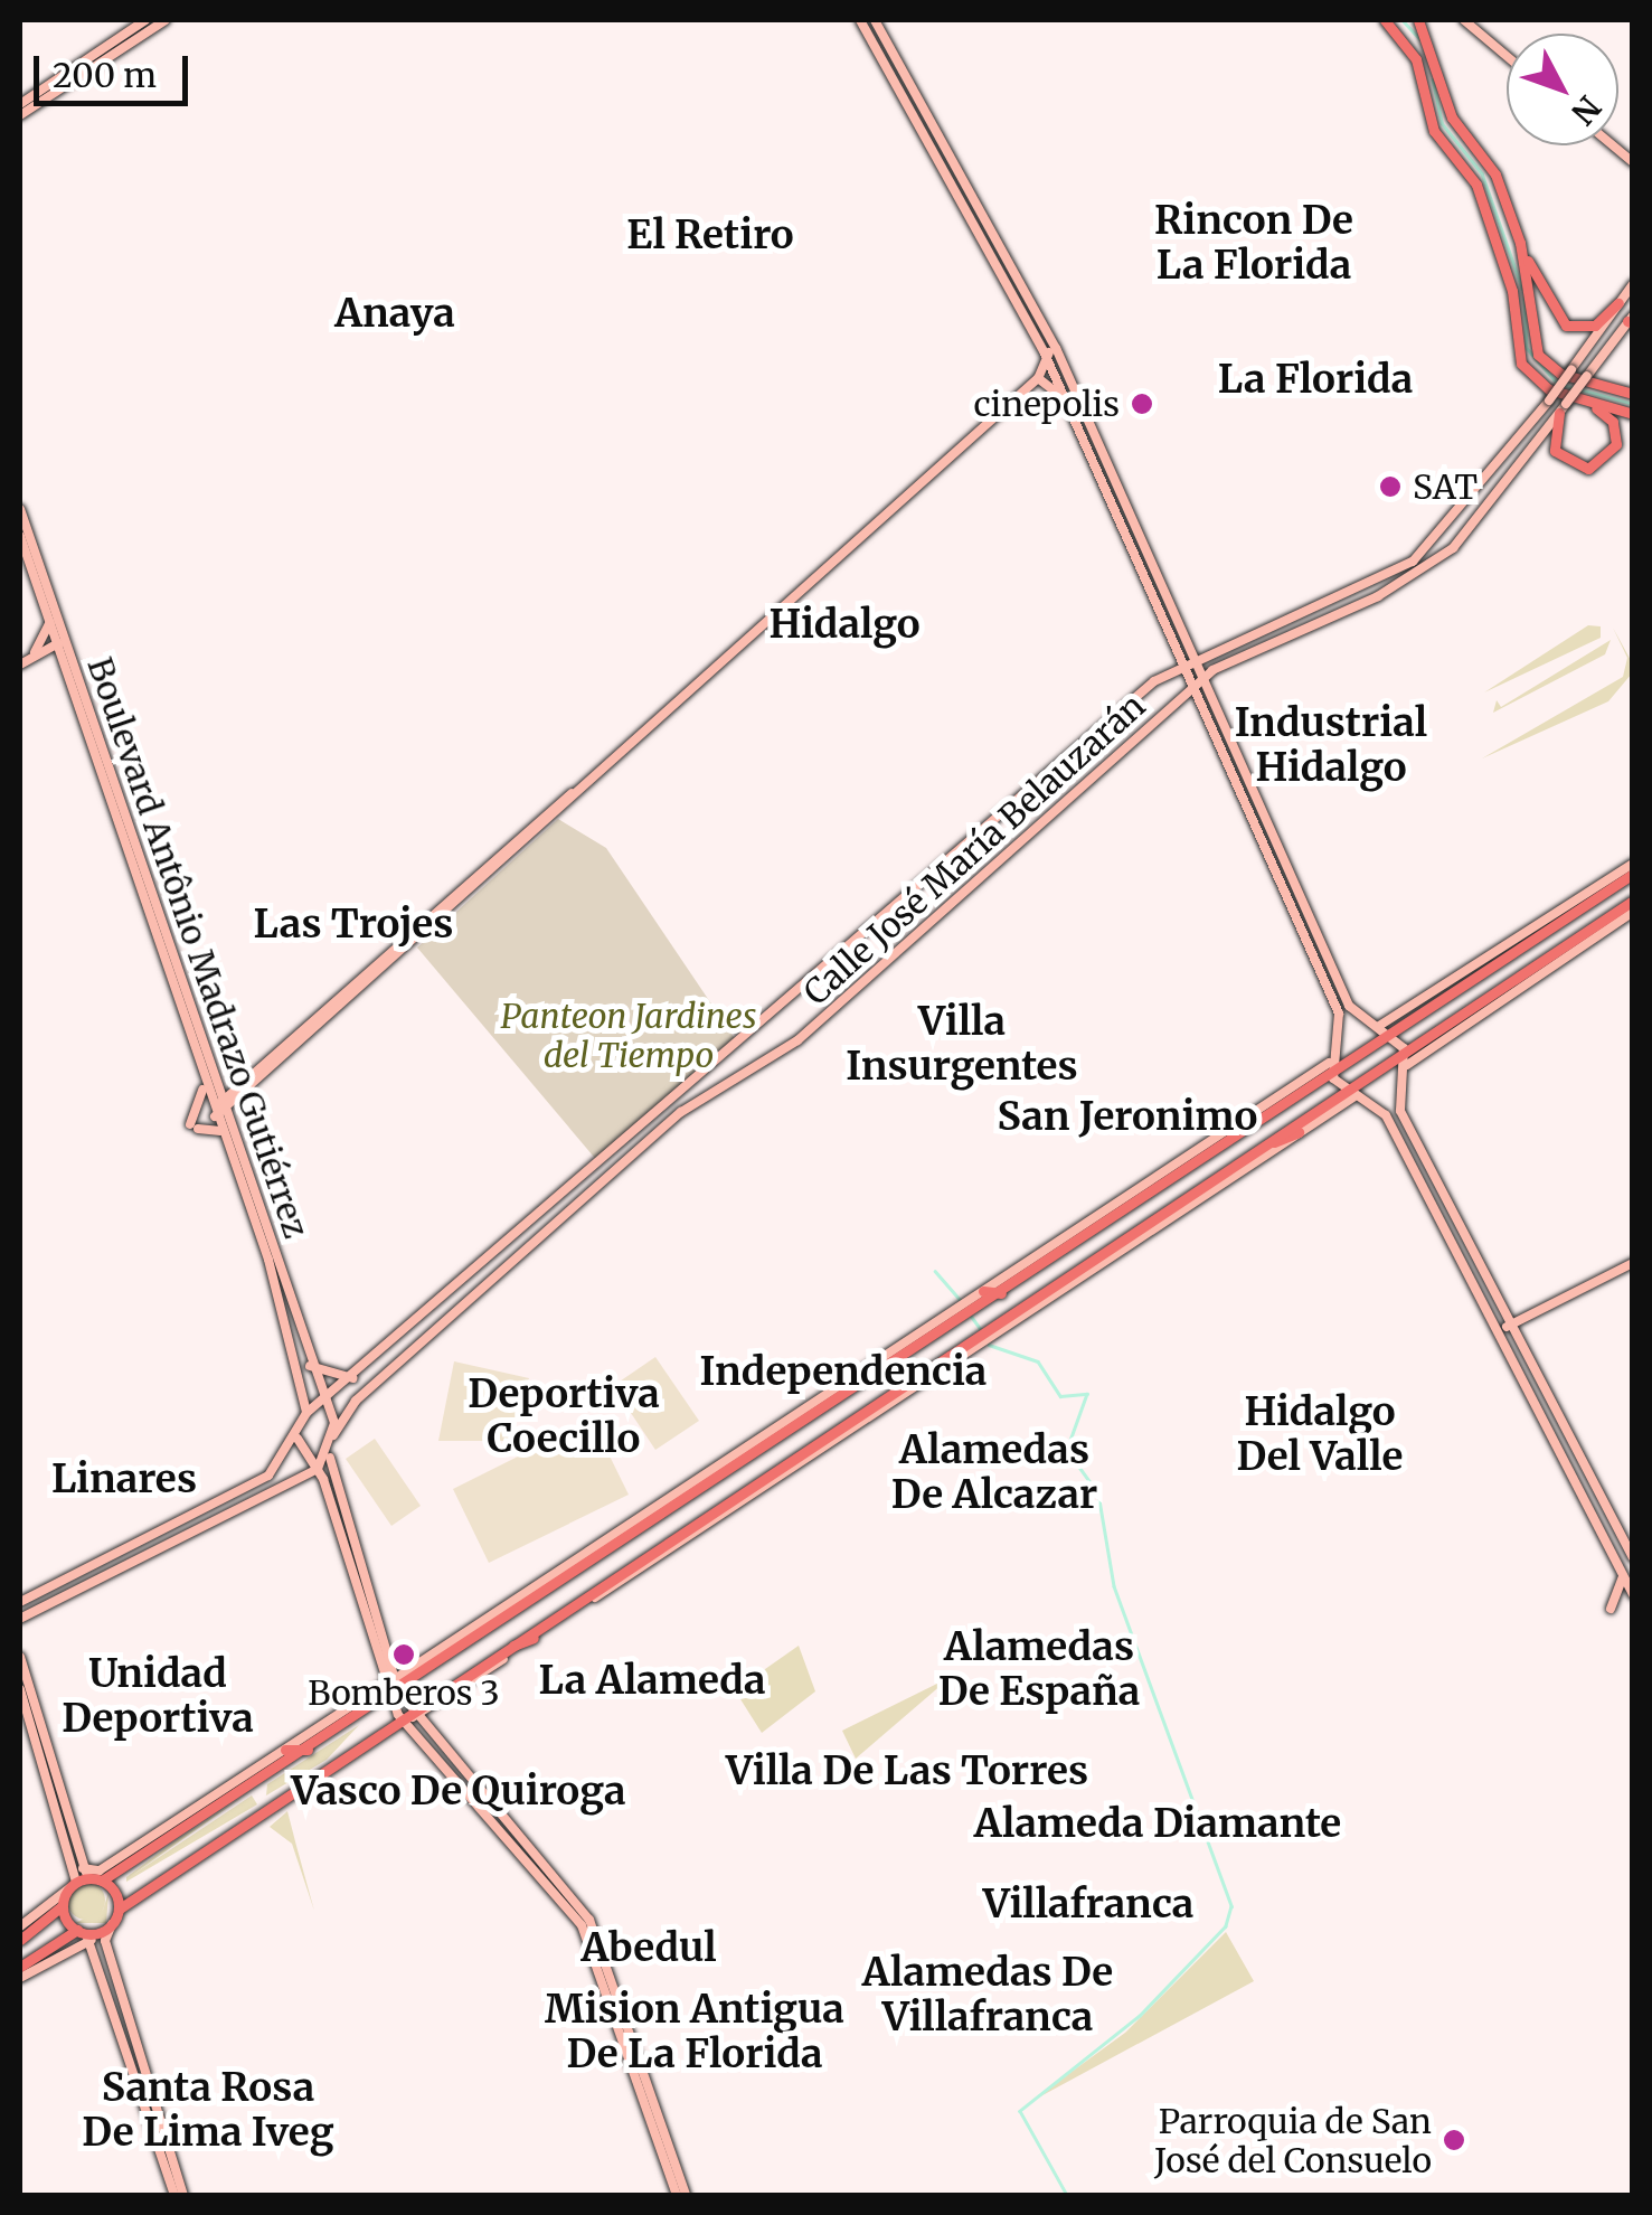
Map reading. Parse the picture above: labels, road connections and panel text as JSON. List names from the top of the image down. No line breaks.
{"streets":{"street":["Calle José María Belauzarán","Boulevard Antônio Madrazo Gutiérrez"]},"crossings":[["Calle José María Belauzarán","Boulevard Antônio Madrazo Gutiérrez"]],"districts":["Rincon De La Florida","El Retiro","Anaya","La Florida","Hidalgo","Industrial Hidalgo","Las Trojes","Villa Insurgentes","San Jeronimo","Independencia","Deportiva Coecillo","Hidalgo Del Valle","Alamedas De Alcazar","Linares","Alamedas De España","Unidad Deportiva","La Alameda","Villa De Las Torres","Vasco De Quiroga","Alameda Diamante","Villafranca","Abedul","Alamedas De Villafranca","Mision Antigua De La Florida","Santa Rosa De Lima Iveg"],"parks":["Panteon Jardines del Tiempo"],"places":["cinepolis","SAT","Bomberos 3","Parroquia de San José del Consuelo"],"scale_bar":"200 m","north":"bottom right"}
